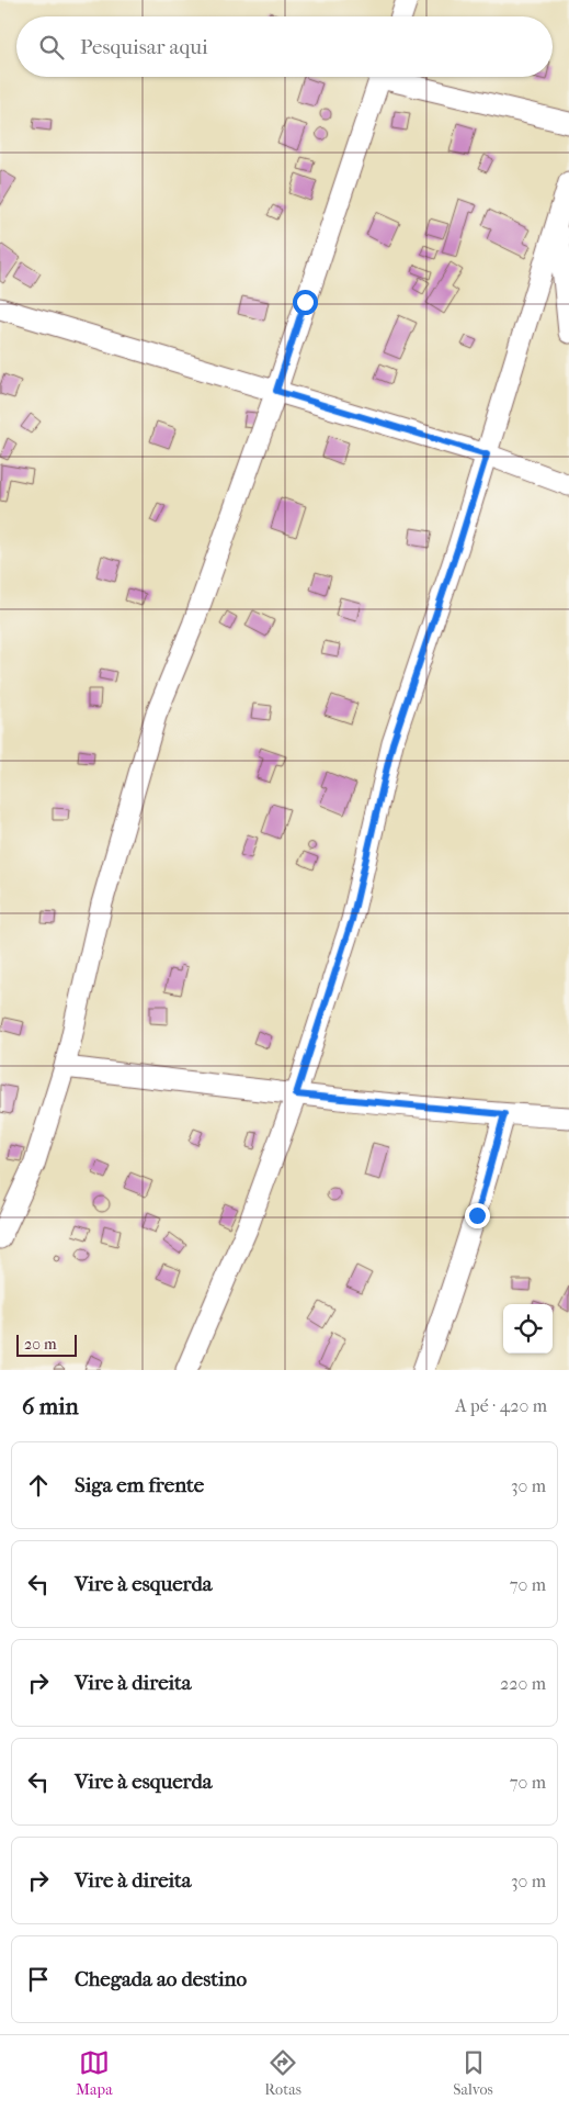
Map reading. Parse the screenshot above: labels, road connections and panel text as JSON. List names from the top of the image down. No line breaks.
{"scale_bar":"20 m","page":{"search":"Pesquisar aqui","scale":"20 m","heading":["6 min","A pé · 420 m"],"list":[["Siga em frente","30 m"],["Vire à esquerda","70 m"],["Vire à direita","220 m"],["Vire à esquerda","70 m"],["Vire à direita","30 m"],"Chegada ao destino"],"nav":["Mapa","Rotas","Salvos"]}}
